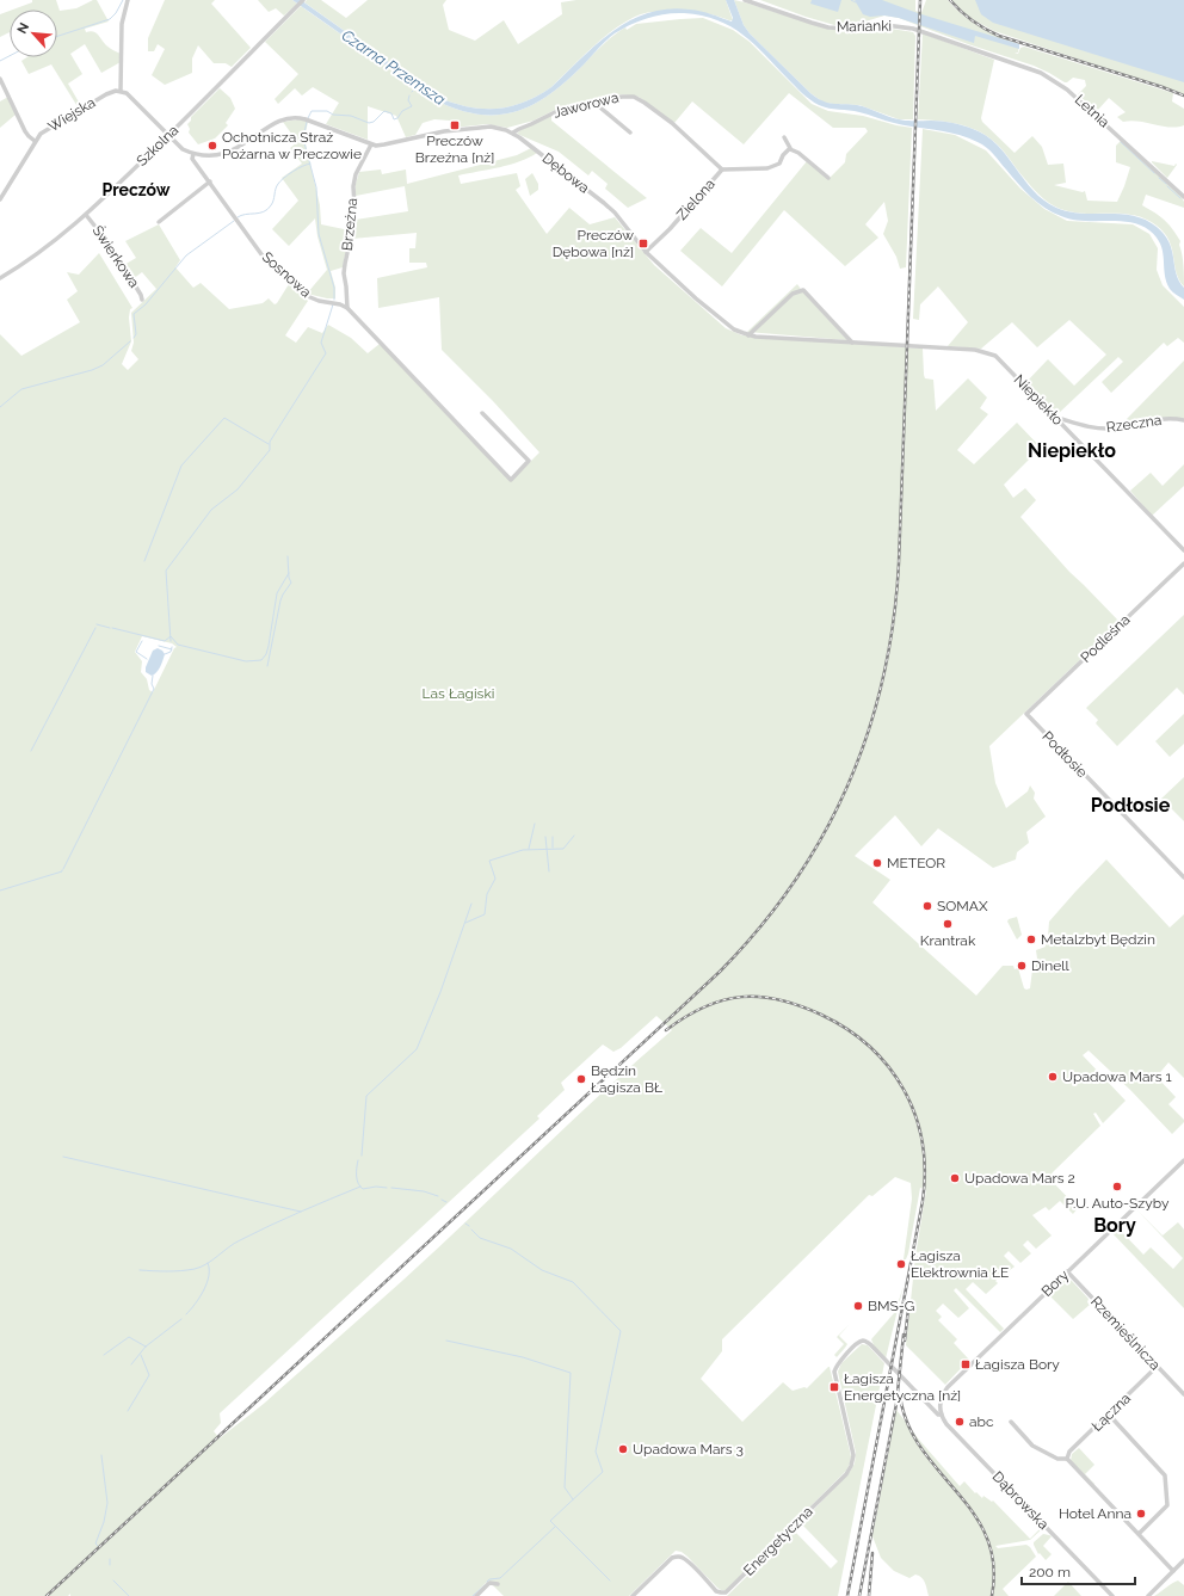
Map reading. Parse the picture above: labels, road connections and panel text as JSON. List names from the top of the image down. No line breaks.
{"streets":{"street":["Marianki","Jaworowa","Letnia","Wiejska","Szkolna","Dębowa","Zielona","Brzeźna","Świerkowa","Sosnowa","Niepiekło","Rzeczna","Podleśna","Podłosie","Bory","Rzemieślnicza","Łączna","Dąbrowska","Energetyczna"]},"crossings":[["Marianki","Letnia"],["Jaworowa","Dębowa"],["Jaworowa","Zielona"],["Wiejska","Sosnowa"],["Szkolna","Świerkowa"],["Szkolna","Sosnowa"],["Dębowa","Zielona"],["Dębowa","Brzeźna"],["Dębowa","Sosnowa"],["Dębowa","Niepiekło"],["Brzeźna","Sosnowa"],["Niepiekło","Rzeczna"],["Podleśna","Podłosie"],["Bory","Rzemieślnicza"],["Bory","Dąbrowska"],["Rzemieślnicza","Łączna"],["Dąbrowska","Energetyczna"]],"districts":["Preczów","Niepiekło","Podłosie","Bory"],"water":["Czarna Przemsza"],"parks":["Las Łagiski"],"places":{"transit":["Preczów Brzeźna [nż]","Preczów Dębowa [nż]","Łagisza Bory","Łagisza Energetyczna [nż]"],"other":["Ochotnicza Straż Pożarna w Preczowie","METEOR","SOMAX","Krantrak","Metalzbyt Będzin","Dinell","Upadowa Mars 1","Będzin Łagisza BŁ","Upadowa Mars 2","P.U. Auto-Szyby","Łagisza Elektrownia ŁE","BMS-G","abc","Upadowa Mars 3","Hotel Anna"]},"scale_bar":"200 m","north":"top left"}
